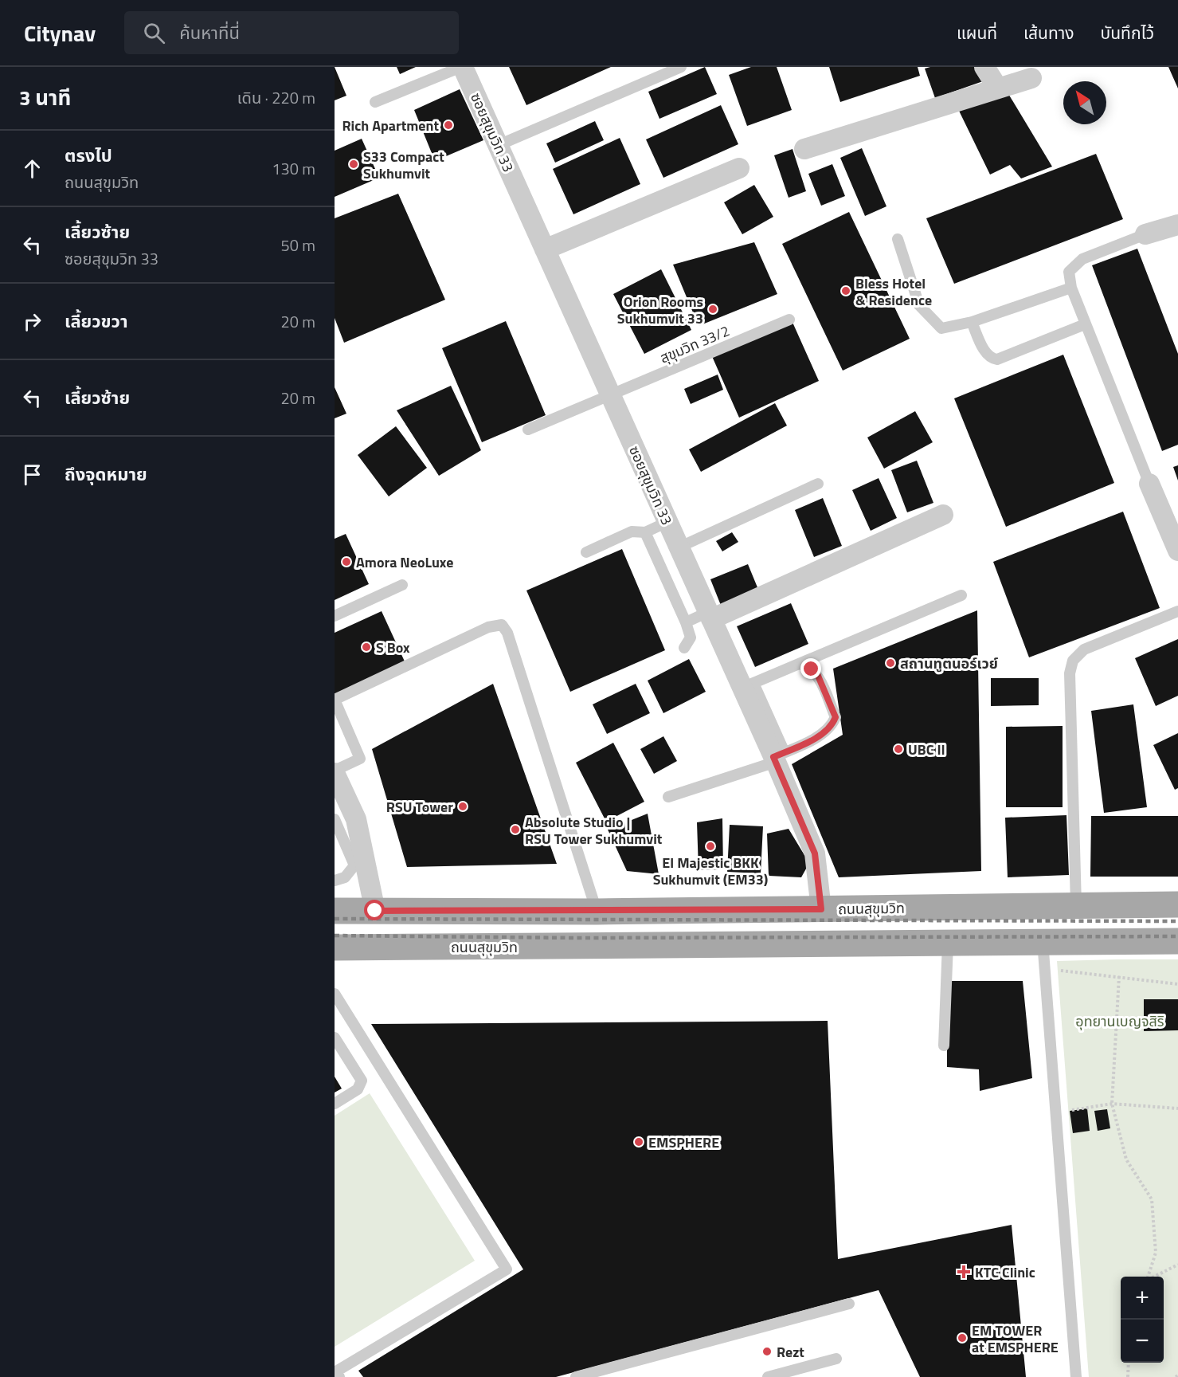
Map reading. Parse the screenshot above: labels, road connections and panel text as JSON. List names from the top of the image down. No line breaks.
{"streets":{"main road":["ถนนสุขุมวิท"],"street":["ซอยสุขุมวิท 33"],"lane":["สุขุมวิท 33/2"]},"crossings":[["ซอยสุขุมวิท 33","สุขุมวิท 33/2"],["ซอยสุขุมวิท 33","ถนนสุขุมวิท"]],"parks":["อุทยานเบญจสิริ"],"places":{"other":["Rich Apartment","S33 Compact Sukhumvit","Bless Hotel & Residence","Orion Rooms Sukhumvit 33","Amora NeoLuxe","S Box","สถานทูตนอร์เวย์","UBC II","RSU Tower","Absolute Studio | RSU Tower Sukhumvit","El Majestic BKK Sukhumvit (EM33)","EMSPHERE","EM TOWER at EMSPHERE","Rezt"],"health":["KTC Clinic"]},"north":"top left","page":{"header":"Citynav","search":"ค้นหาที่นี่","nav":["แผนที่","เส้นทาง","บันทึกไว้"],"heading":["3 นาที","เดิน · 220 m"],"list":[["ตรงไป","ถนนสุขุมวิท","130 m"],["เลี้ยวซ้าย","ซอยสุขุมวิท 33","50 m"],["เลี้ยวขวา","20 m"],["เลี้ยวซ้าย","20 m"],"ถึงจุดหมาย"],"map_buttons":["+","−"]}}
